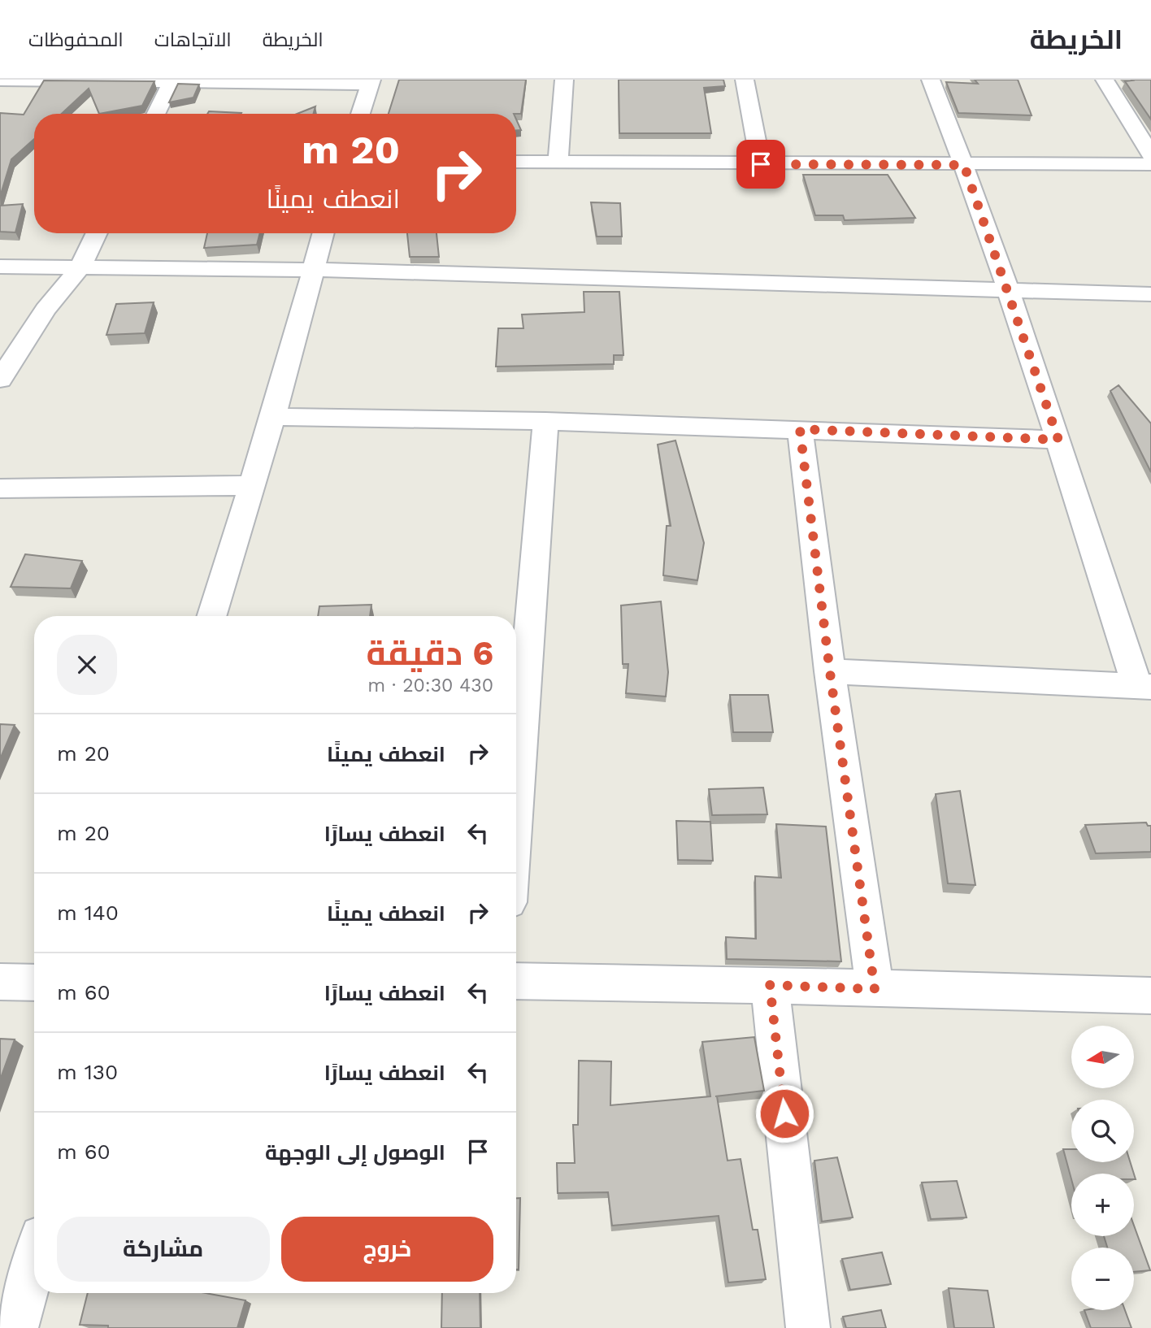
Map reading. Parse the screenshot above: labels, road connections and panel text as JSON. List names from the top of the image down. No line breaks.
{"north":"left","page":{"header":"الخريطة","nav":["الخريطة","الاتجاهات","المحفوظات"],"turn":["20 m","انعطف يمينًا"],"heading":["6 دقيقة","430 m · 20:30"],"list":[{"name":"انعطف يمينًا","value":"20 m"},{"name":"انعطف يسارًا","value":"20 m"},{"name":"انعطف يمينًا","value":"140 m"},{"name":"انعطف يسارًا","value":"60 m"},{"name":"انعطف يسارًا","value":"130 m"},{"name":"الوصول إلى الوجهة","value":"60 m"}],"map_buttons":["+","−"],"buttons":["خروج","مشاركة"]}}
